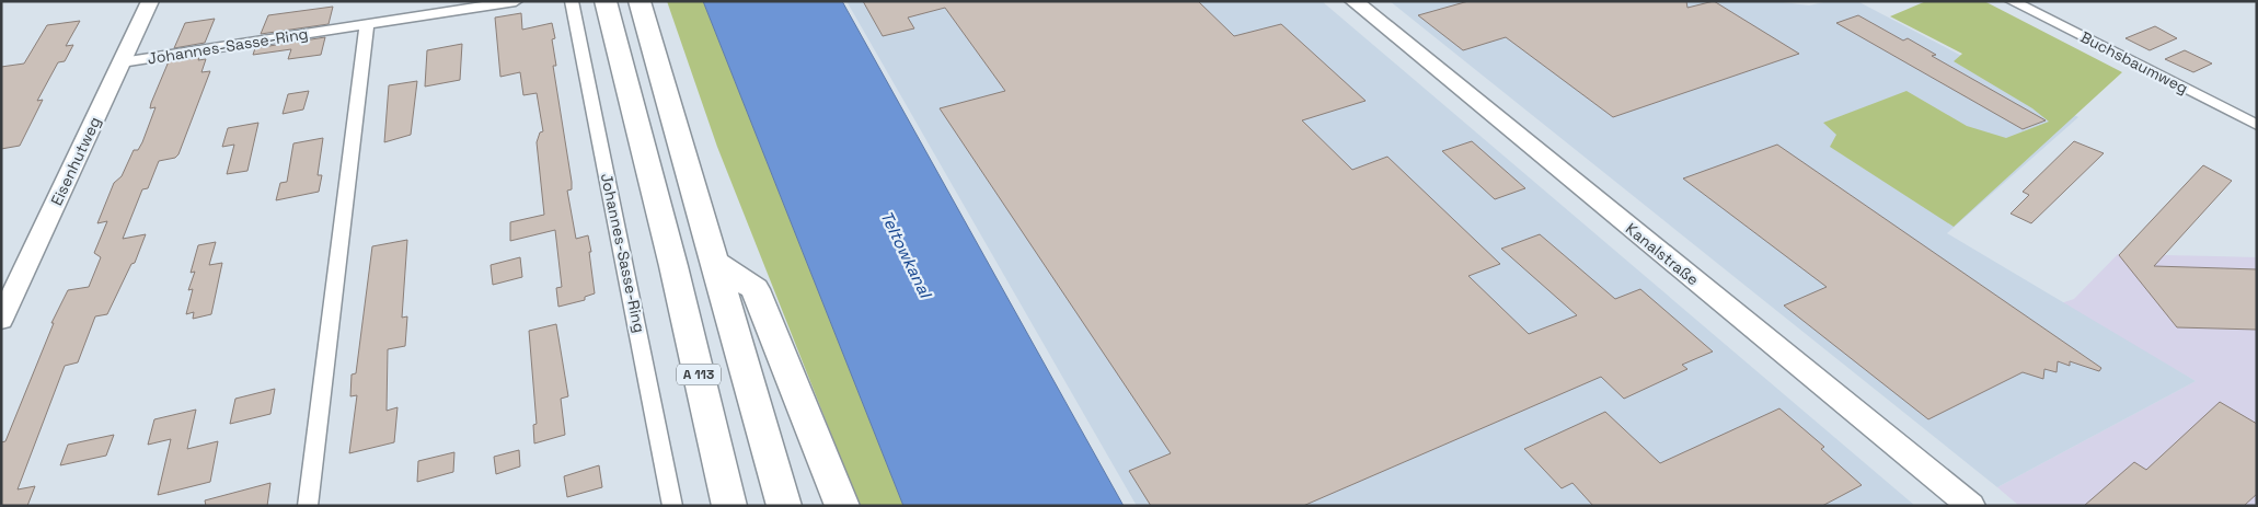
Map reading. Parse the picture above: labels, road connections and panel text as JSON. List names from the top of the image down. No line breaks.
{"streets":{"highway":["A 113"],"street":["Johannes-Sasse-Ring","Buchsbaumweg","Eisenhutweg","Kanalstraße"]},"crossings":[["Johannes-Sasse-Ring","Eisenhutweg"]],"water":["Teltowkanal"]}
